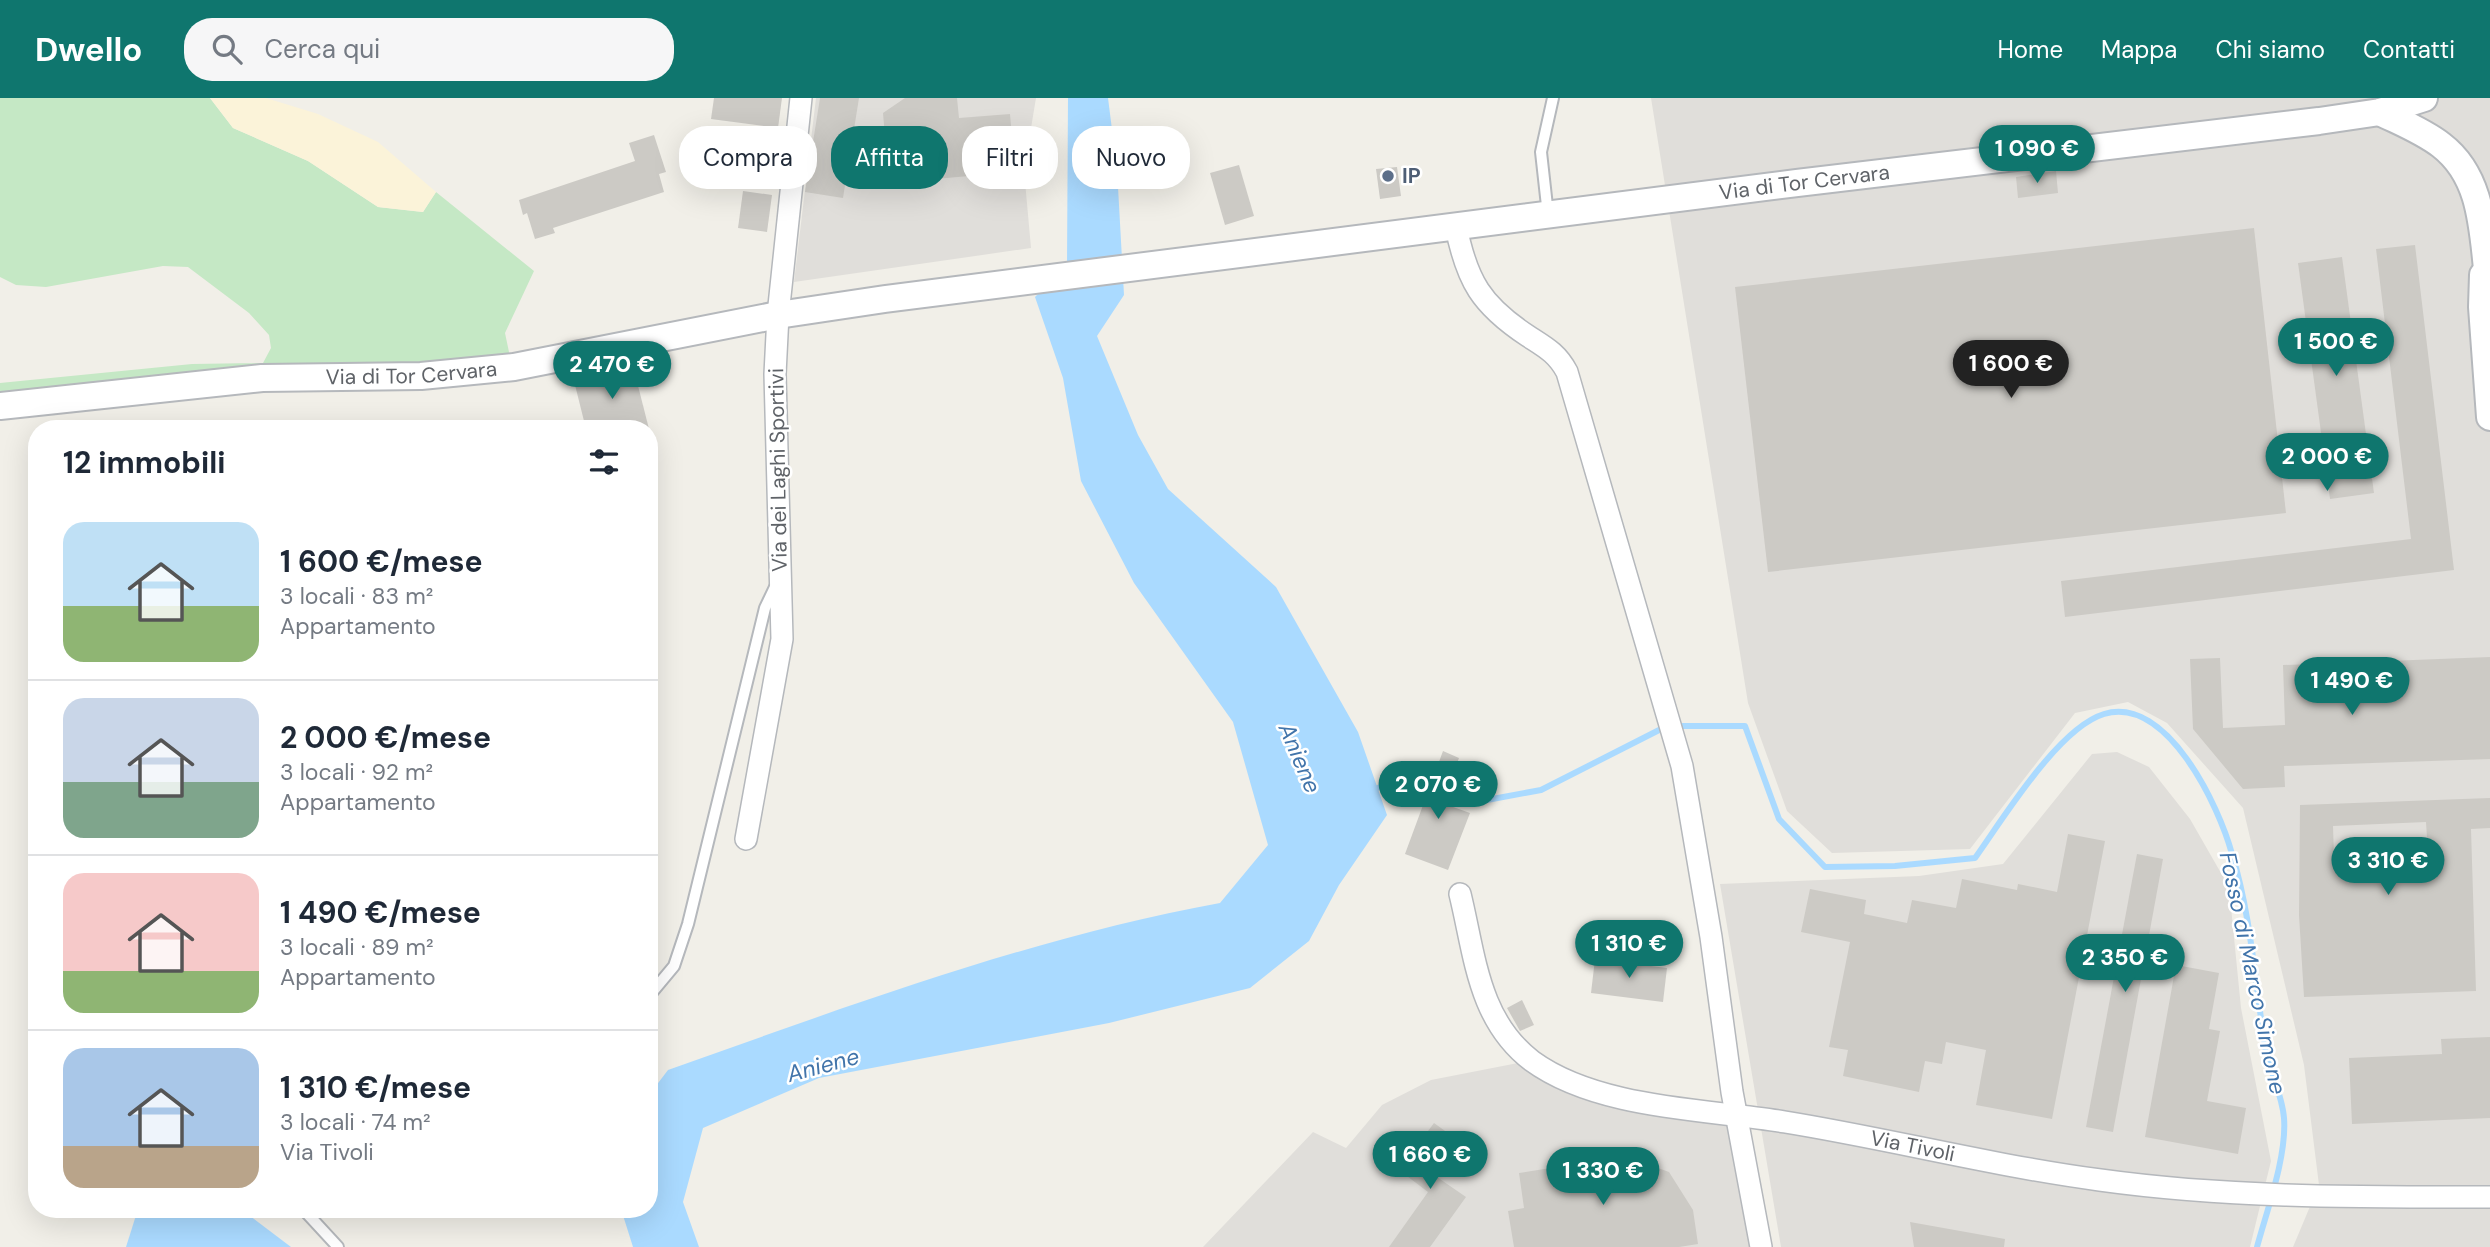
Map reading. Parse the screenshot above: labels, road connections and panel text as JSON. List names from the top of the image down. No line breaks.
{"streets":{"street":["Via di Tor Cervara","Via dei Laghi Sportivi","Via Tivoli"]},"crossings":[["Via di Tor Cervara","Via dei Laghi Sportivi"]],"water":["Aniene","Fosso di Marco Simone"],"places":["IP"],"page":{"header":"Dwello","search":"Cerca qui","nav":["Home","Mappa","Chi siamo","Contatti"],"price":["1 090 €","1 500 €","1 600 €","2 470 €","2 000 €","1 490 €","2 070 €","3 310 €","1 310 €","2 350 €","1 660 €","1 330 €"],"chip":["Compra","Affitta","Filtri","Nuovo"],"heading":"12 immobili","list":[{"name":"1 600 €/mese","note":"3 locali · 83 m² · Appartamento"},{"name":"2 000 €/mese","note":"3 locali · 92 m² · Appartamento"},{"name":"1 490 €/mese","note":"3 locali · 89 m² · Appartamento"},{"name":"1 310 €/mese","note":"3 locali · 74 m² · Via Tivoli"}]}}
